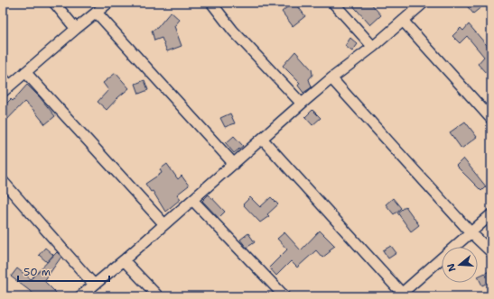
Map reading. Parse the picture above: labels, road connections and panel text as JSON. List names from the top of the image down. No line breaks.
{"scale_bar":"50 m","north":"left"}
